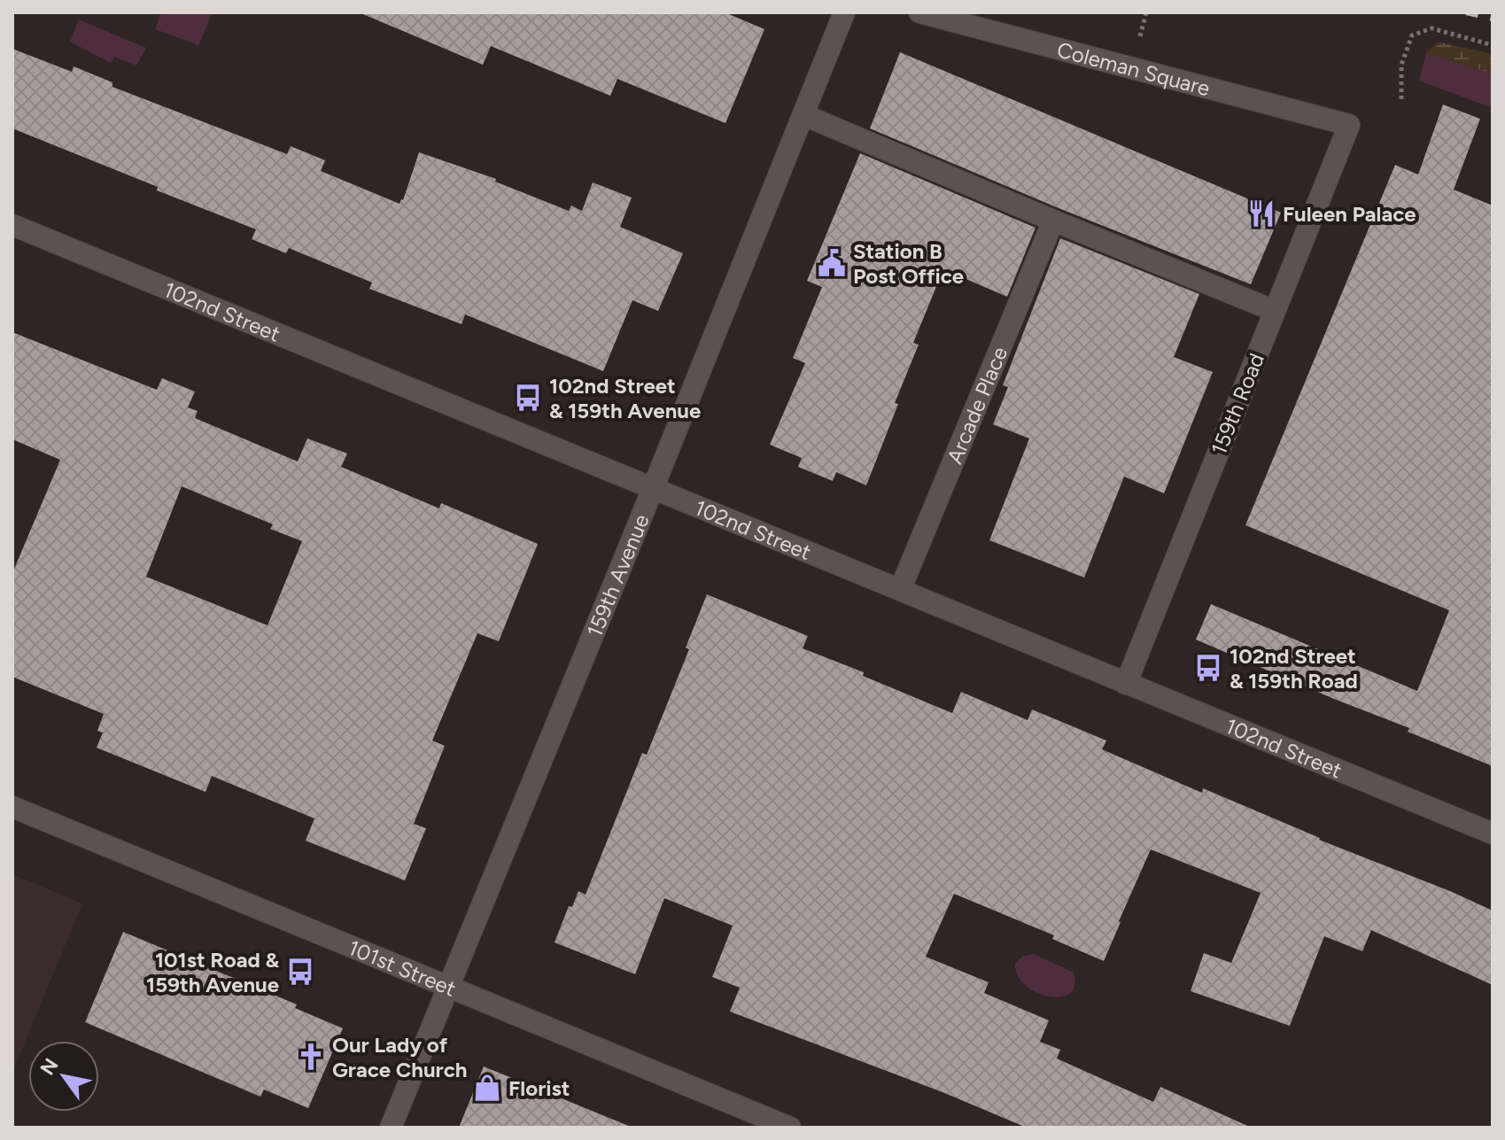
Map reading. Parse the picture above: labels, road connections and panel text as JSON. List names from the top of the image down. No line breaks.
{"streets":{"street":["Coleman Square","102nd Street","159th Road","Arcade Place","159th Avenue","101st Street"]},"crossings":[["Coleman Square","159th Road"],["102nd Street","159th Road"],["102nd Street","Arcade Place"],["102nd Street","159th Avenue"],["159th Avenue","101st Street"]],"places":{"restaurant":["Fuleen Palace"],"public building":["Station B Post Office"],"bus stop":["102nd Street & 159th Avenue","102nd Street & 159th Road","101st Road & 159th Avenue"],"church":["Our Lady of Grace Church"],"shop":["Florist"]},"north":"top left"}
